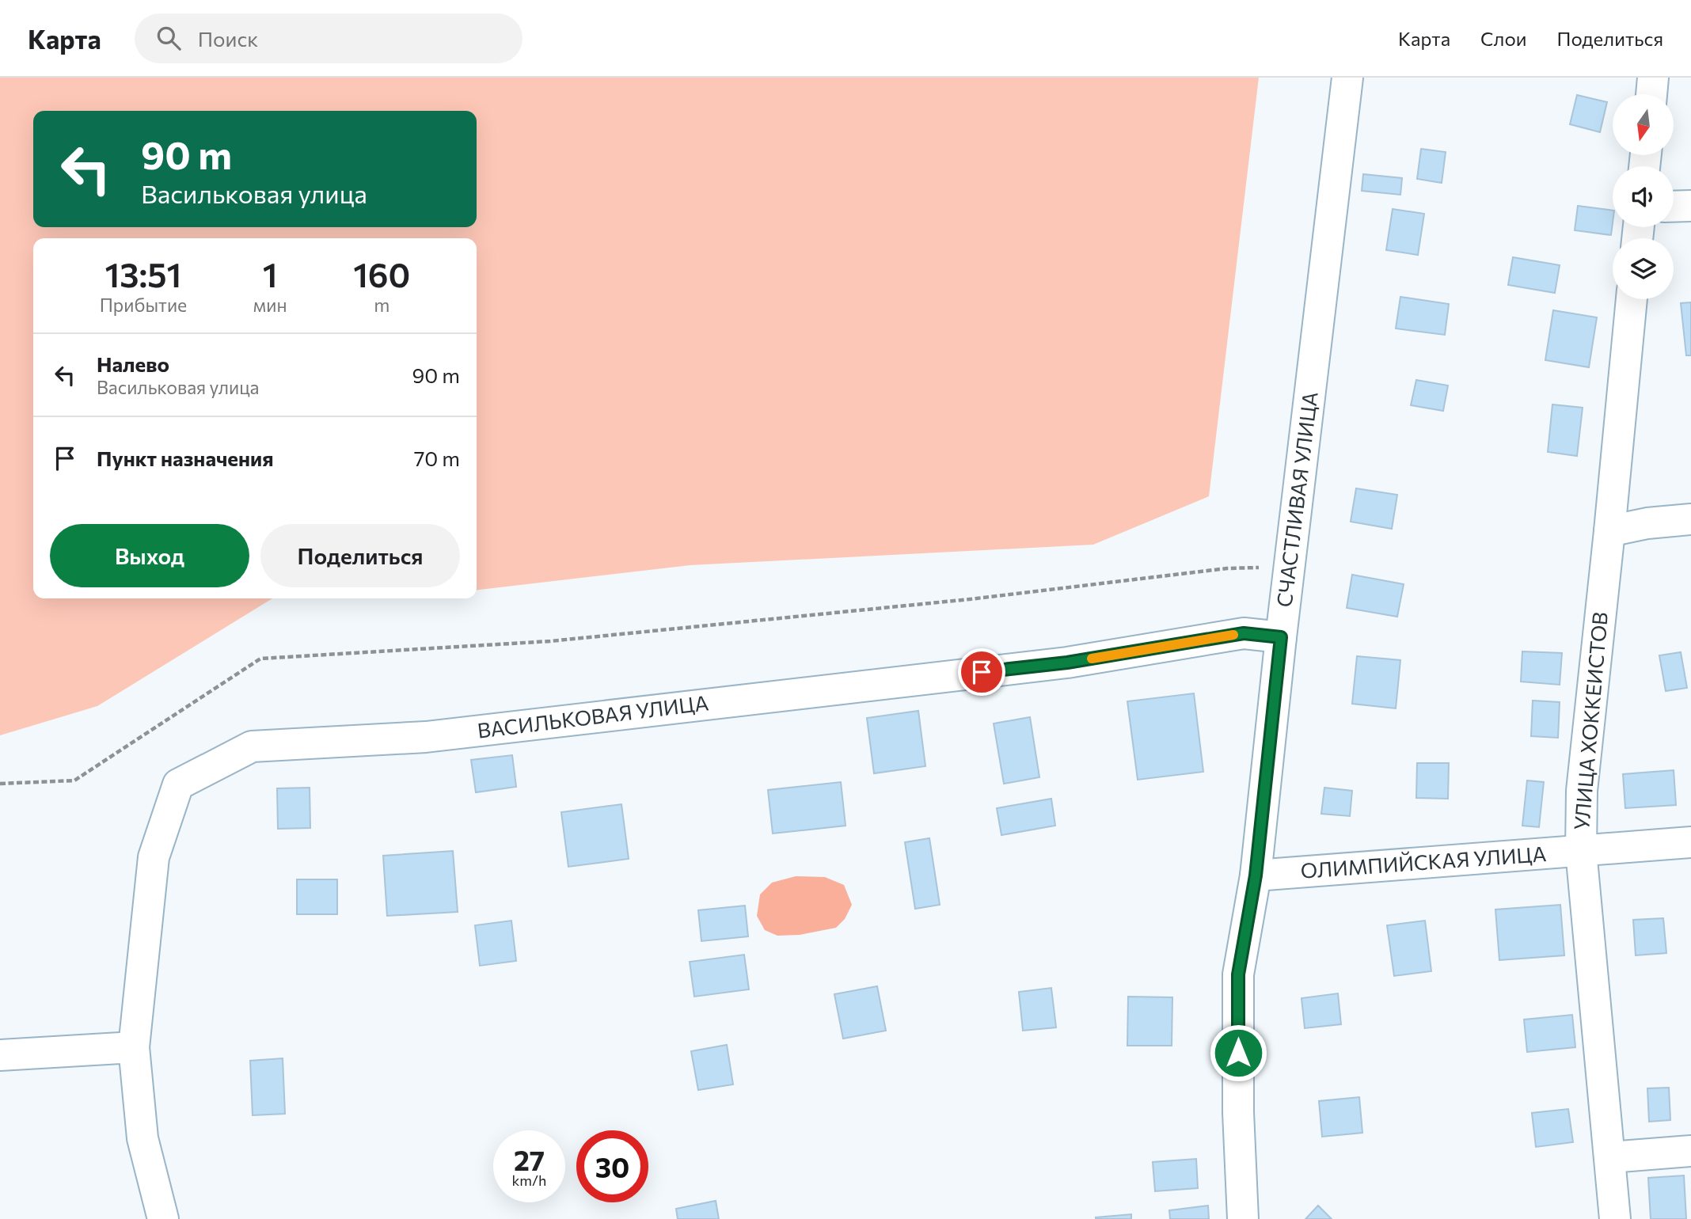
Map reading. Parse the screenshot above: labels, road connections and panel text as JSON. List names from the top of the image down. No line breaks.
{"streets":{"street":["СЧАСТЛИВАЯ УЛИЦА","ВАСИЛЬКОВАЯ УЛИЦА","УЛИЦА ХОККЕИСТОВ","ОЛИМПИЙСКАЯ УЛИЦА"]},"crossings":[["СЧАСТЛИВАЯ УЛИЦА","ВАСИЛЬКОВАЯ УЛИЦА"],["СЧАСТЛИВАЯ УЛИЦА","ОЛИМПИЙСКАЯ УЛИЦА"],["УЛИЦА ХОККЕИСТОВ","ОЛИМПИЙСКАЯ УЛИЦА"]],"north":"bottom","page":{"header":"Карта","search":"Поиск","nav":["Карта","Слои","Поделиться"],"turn":["90 m","Васильковая улица"],"eta":["13:51","Прибытие","1","мин","160","m"],"list":[{"name":"Налево","note":"Васильковая улица","value":"90 m"},{"name":"Пункт назначения","value":"70 m"}],"buttons":["Выход","Поделиться"],"speed":"27 km/h","limit":"30"}}
